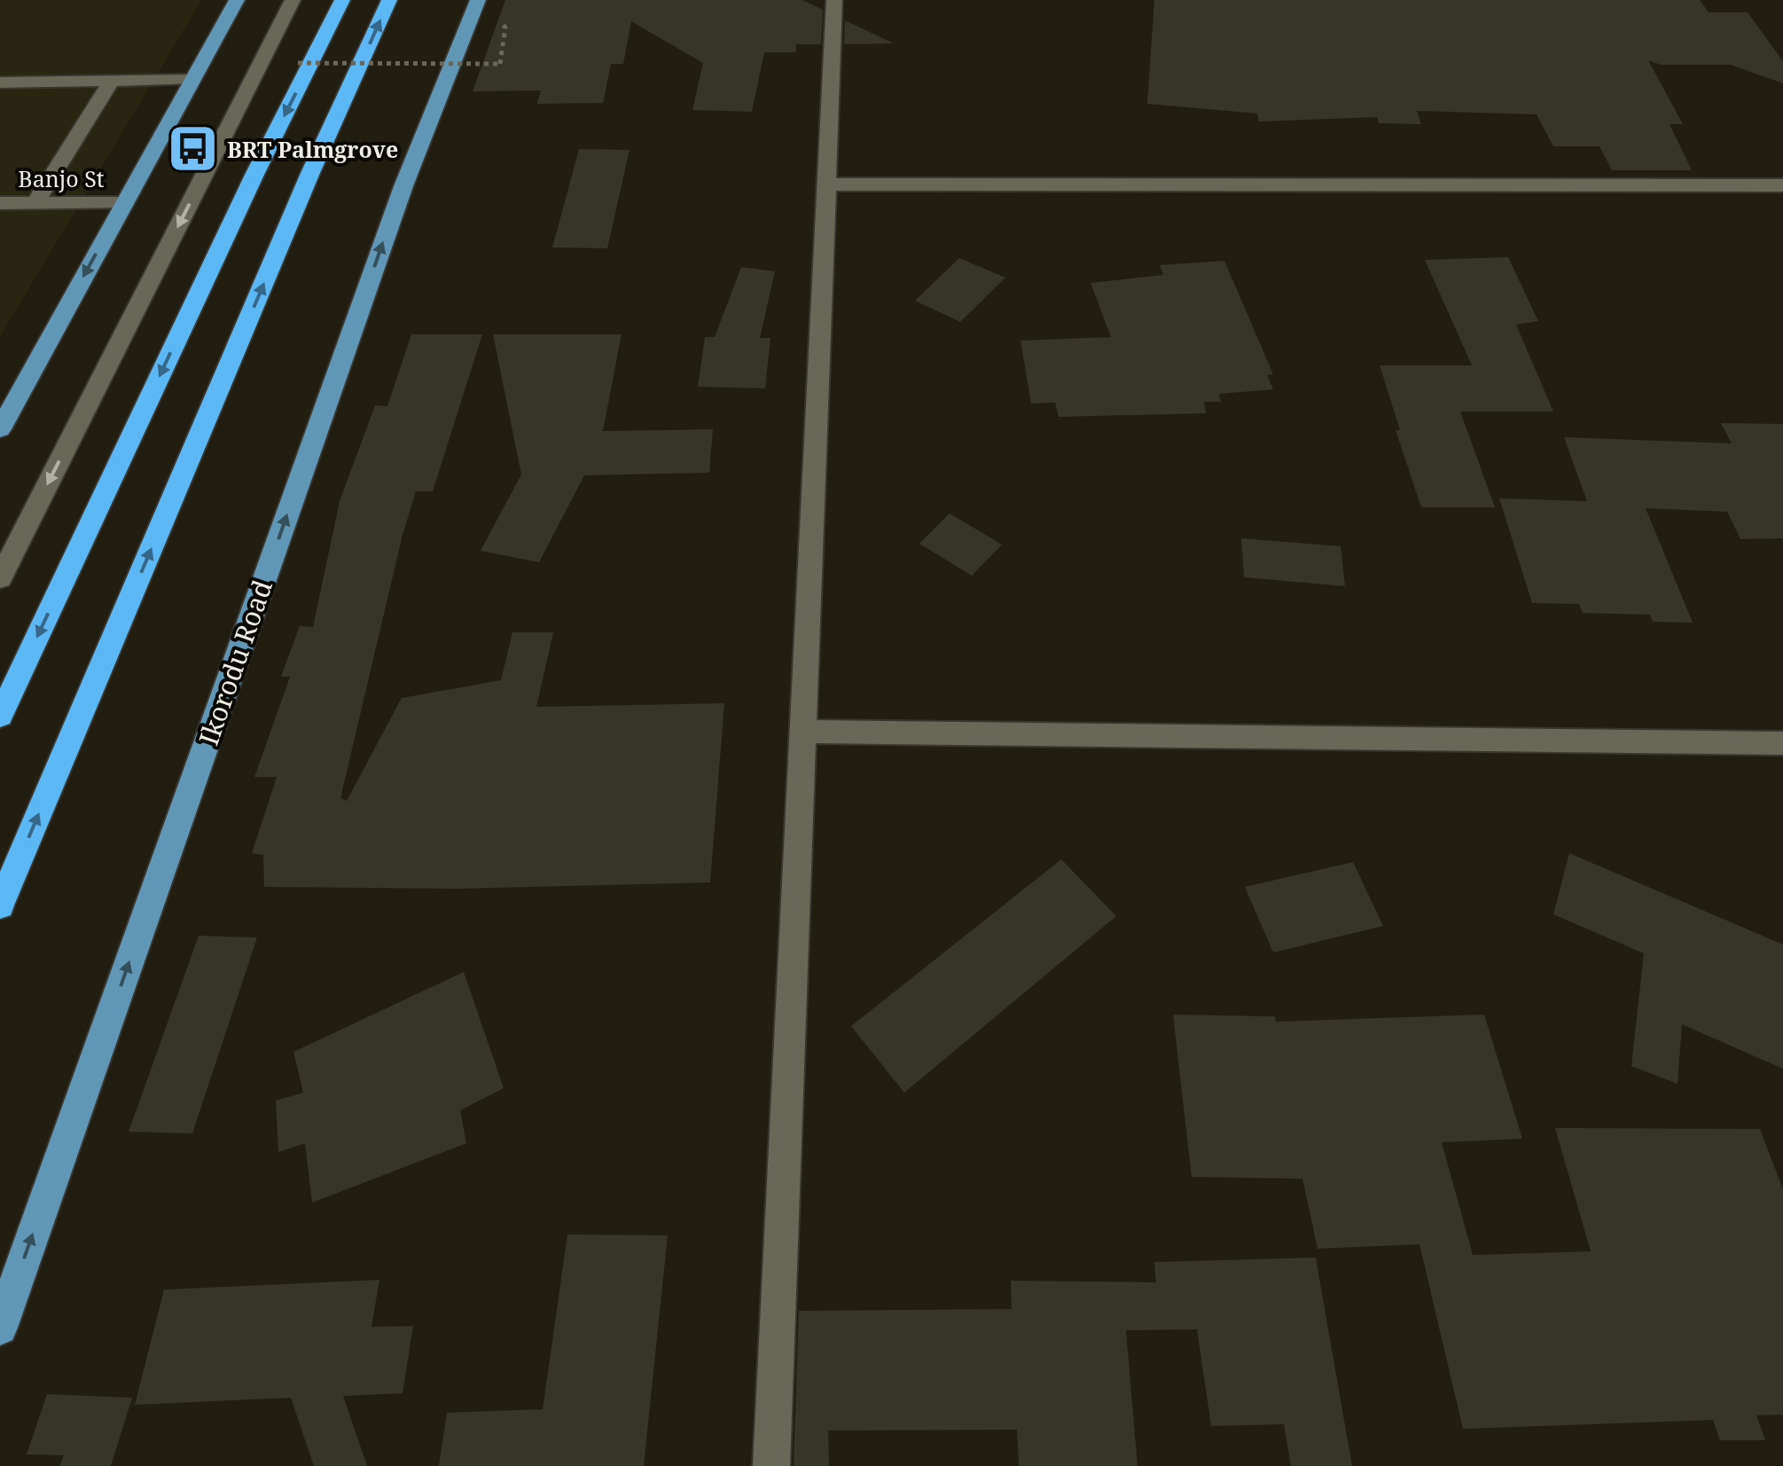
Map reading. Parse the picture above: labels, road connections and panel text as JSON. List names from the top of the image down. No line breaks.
{"streets":{"main road":["Ikorodu Road"],"street":["Banjo St"]},"one_way":["Ikorodu Road"],"places":{"bus stop":["BRT Palmgrove"]}}
